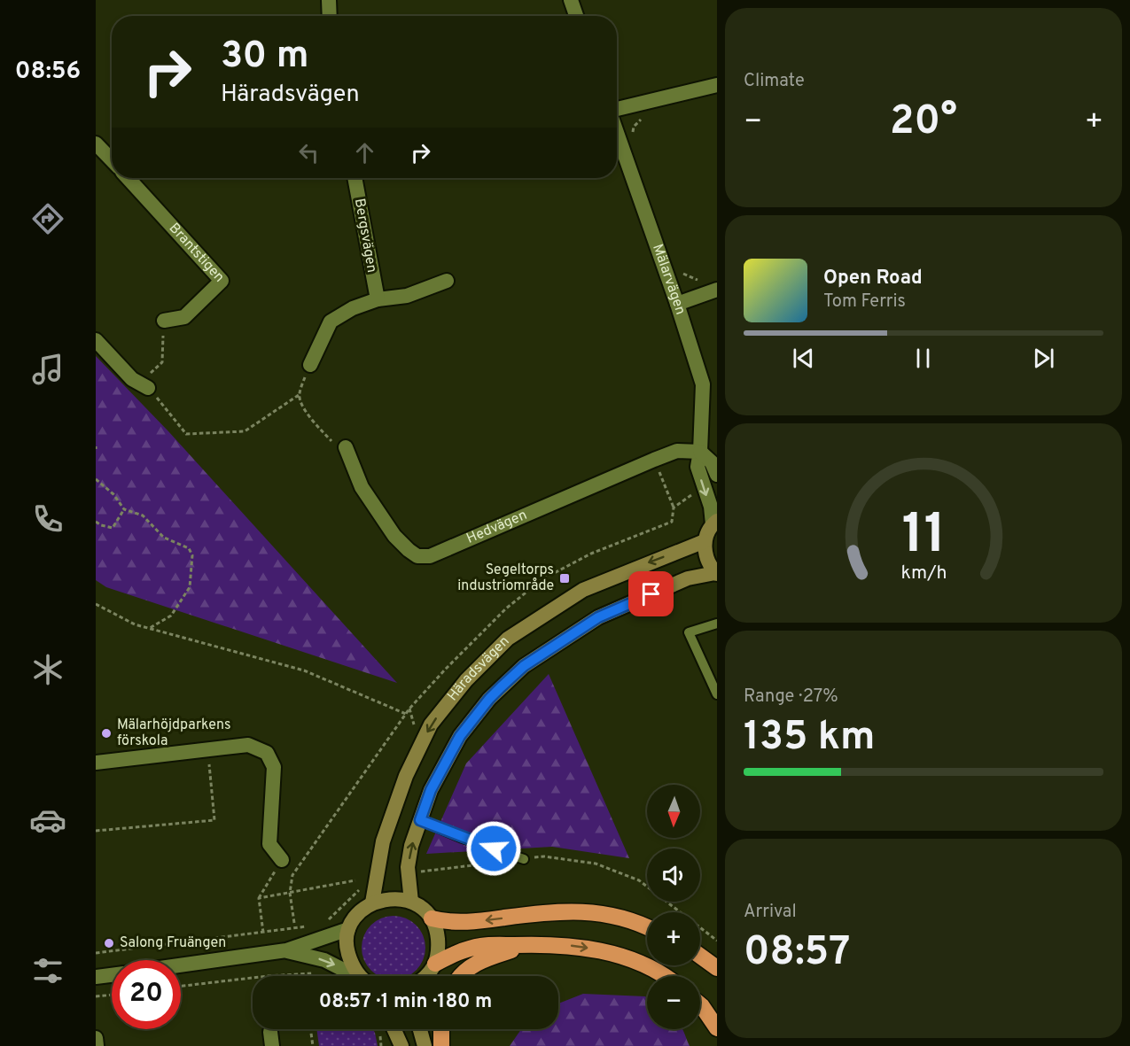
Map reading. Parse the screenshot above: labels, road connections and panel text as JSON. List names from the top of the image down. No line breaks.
{"streets":{"main road":["Häradsvägen"],"street":["Bergsvägen","Brantstigen","Mälarvägen","Hedvägen"]},"crossings":[["Mälarvägen","Hedvägen"]],"places":{"transit":["Segeltorps industriområde"],"other":["Mälarhöjdparkens förskola","Salong Fruängen"]},"north":"bottom","page":{"tabs":"08:56","tile":["Climate",["Range · 27%","135 km"],["Arrival","08:57"]],"turn":["30 m","Häradsvägen"],"heat":["−","20°","+"],"song":["Open Road","Tom Ferris"],"map_buttons":["+","−"],"limit":"20","trip":"08:57 · 1 min · 180 m","gauge":["11","km/h"]}}
